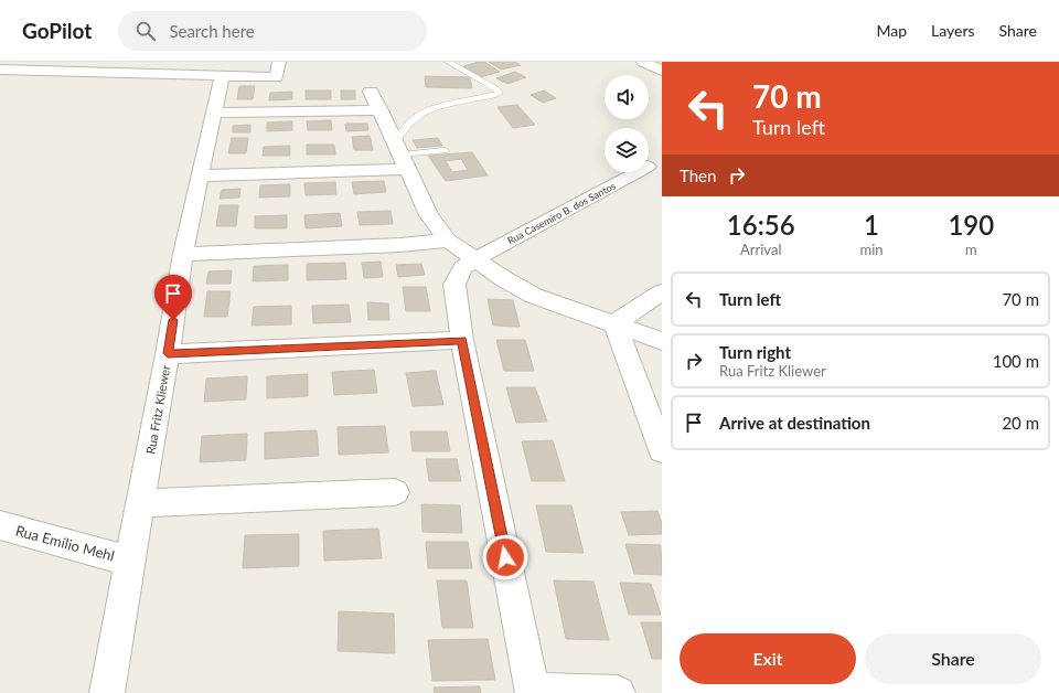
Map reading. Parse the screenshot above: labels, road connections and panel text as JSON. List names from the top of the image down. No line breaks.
{"streets":{"street":["Rua Casemiro B. dos Santos","Rua Fritz Kliewer","Rua Emílio Mehl"]},"crossings":[["Rua Fritz Kliewer","Rua Emílio Mehl"]],"page":{"header":"GoPilot","search":"Search here","nav":["Map","Layers","Share"],"turn":["70 m","Turn left"],"then":"Then","eta":["16:56","Arrival","1","min","190","m"],"list":[{"name":"Turn left","value":"70 m"},{"name":"Turn right","note":"Rua Fritz Kliewer","value":"100 m"},{"name":"Arrive at destination","value":"20 m"}],"buttons":["Exit","Share"]}}
